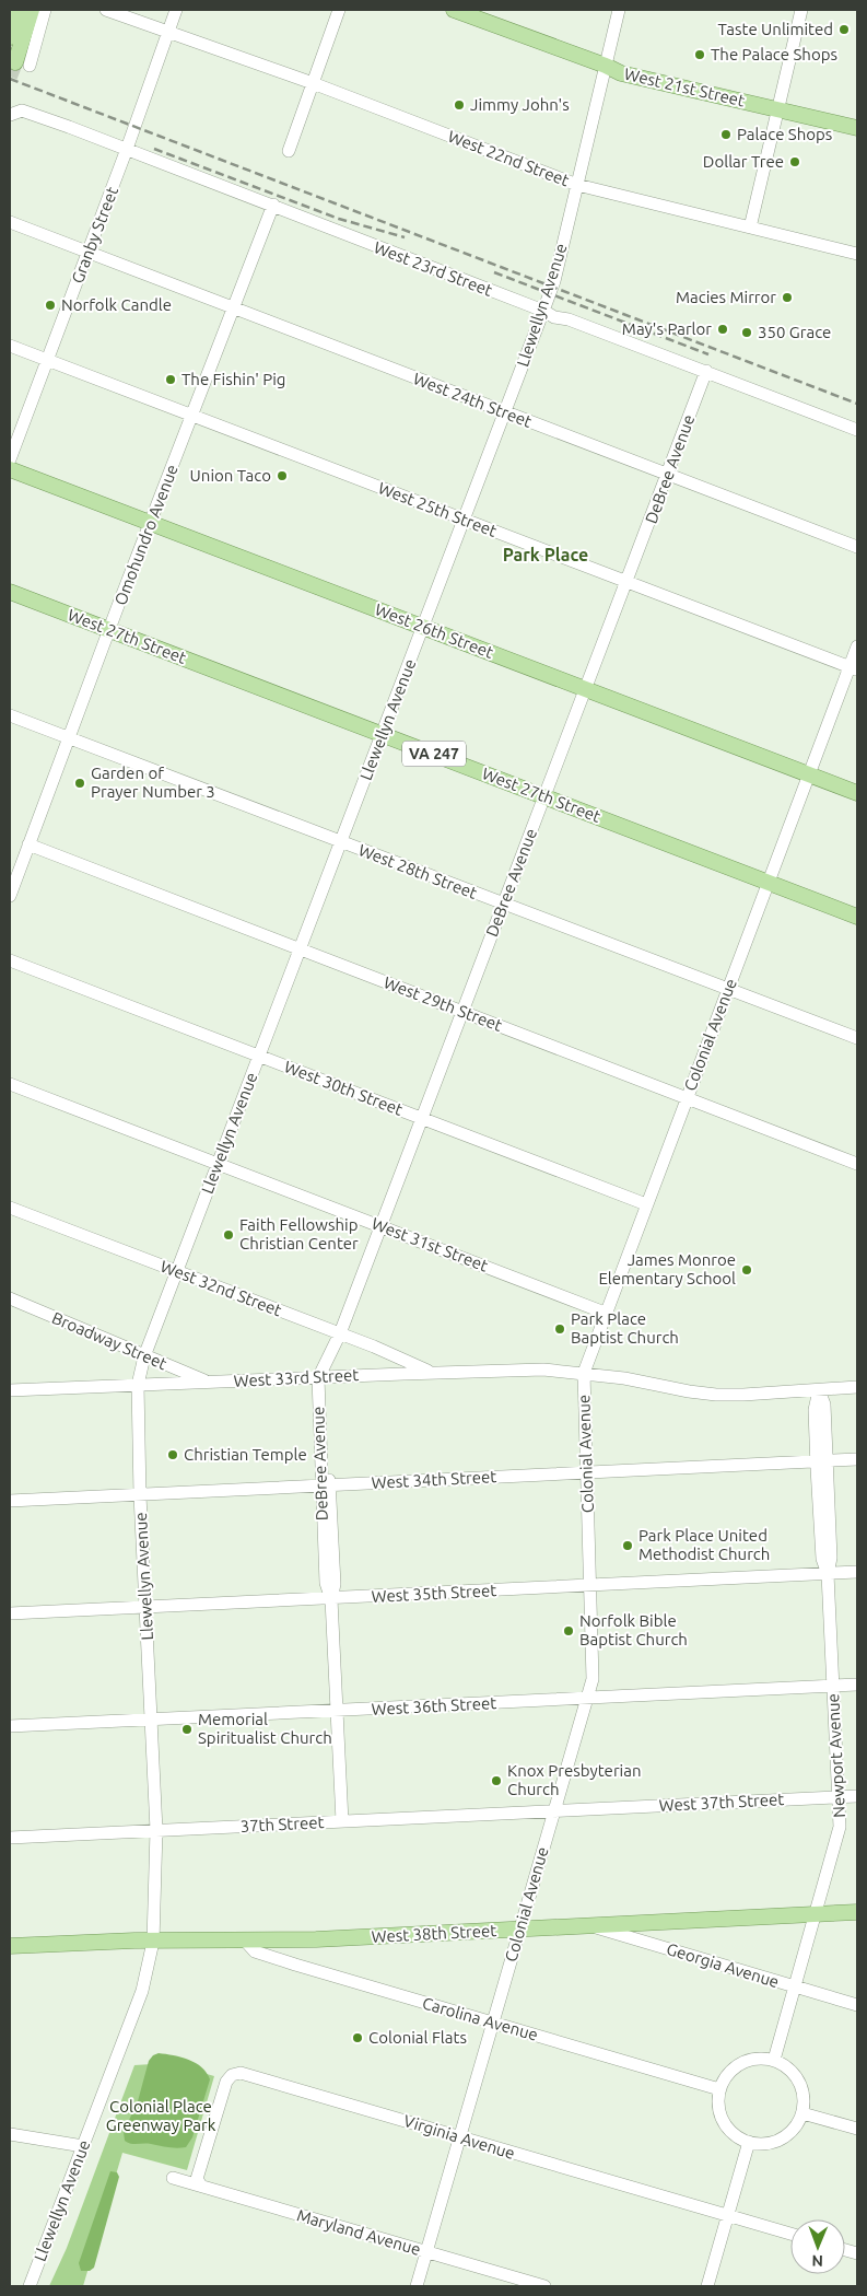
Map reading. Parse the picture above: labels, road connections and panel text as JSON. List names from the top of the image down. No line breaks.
{"streets":{"main road":["West 21st Street","West 26th Street","West 27th Street","VA 247","West 38th Street"],"street":["West 22nd Street","Granby Street","West 23rd Street","Llewellyn Avenue","West 24th Street","DeBree Avenue","West 25th Street","Omohundro Avenue","West 28th Street","West 29th Street","Colonial Avenue","West 30th Street","West 31st Street","West 32nd Street","Broadway Street","West 33rd Street","West 34th Street","West 35th Street","West 36th Street","Newport Avenue","West 37th Street","37th Street","Georgia Avenue","Carolina Avenue","Virginia Avenue","Maryland Avenue"]},"crossings":[["West 21st Street","Llewellyn Avenue"],["West 22nd Street","Granby Street"],["West 22nd Street","Llewellyn Avenue"],["Granby Street","West 23rd Street"],["Granby Street","West 24th Street"],["Granby Street","West 25th Street"],["West 23rd Street","Llewellyn Avenue"],["West 23rd Street","DeBree Avenue"],["West 23rd Street","Omohundro Avenue"],["Llewellyn Avenue","West 24th Street"],["Llewellyn Avenue","West 25th Street"],["Llewellyn Avenue","West 26th Street"],["Llewellyn Avenue","West 27th Street"],["Llewellyn Avenue","West 28th Street"],["Llewellyn Avenue","West 29th Street"],["Llewellyn Avenue","West 30th Street"],["Llewellyn Avenue","West 31st Street"],["Llewellyn Avenue","West 32nd Street"],["Llewellyn Avenue","Broadway Street"],["Llewellyn Avenue","West 33rd Street"],["Llewellyn Avenue","West 34th Street"],["Llewellyn Avenue","West 35th Street"],["Llewellyn Avenue","West 36th Street"],["Llewellyn Avenue","37th Street"],["Llewellyn Avenue","West 38th Street"],["West 24th Street","DeBree Avenue"],["West 24th Street","Omohundro Avenue"],["DeBree Avenue","West 25th Street"],["DeBree Avenue","West 26th Street"],["DeBree Avenue","West 27th Street"],["DeBree Avenue","West 28th Street"],["DeBree Avenue","West 29th Street"],["DeBree Avenue","West 30th Street"],["DeBree Avenue","West 31st Street"],["DeBree Avenue","West 32nd Street"],["DeBree Avenue","West 33rd Street"],["DeBree Avenue","West 34th Street"],["DeBree Avenue","West 35th Street"],["DeBree Avenue","West 36th Street"],["DeBree Avenue","37th Street"],["West 25th Street","Omohundro Avenue"],["West 25th Street","Colonial Avenue"],["Omohundro Avenue","West 26th Street"],["Omohundro Avenue","West 27th Street"],["Omohundro Avenue","West 28th Street"],["Omohundro Avenue","West 29th Street"],["West 26th Street","Colonial Avenue"],["West 27th Street","Colonial Avenue"],["West 28th Street","Colonial Avenue"],["West 29th Street","Colonial Avenue"],["Colonial Avenue","West 30th Street"],["Colonial Avenue","West 31st Street"],["Colonial Avenue","West 33rd Street"],["Colonial Avenue","West 34th Street"],["Colonial Avenue","West 35th Street"],["Colonial Avenue","West 36th Street"],["Colonial Avenue","West 37th Street"],["Colonial Avenue","37th Street"],["Colonial Avenue","West 38th Street"],["Colonial Avenue","Carolina Avenue"],["Colonial Avenue","Virginia Avenue"],["Colonial Avenue","Maryland Avenue"],["West 32nd Street","West 33rd Street"],["Broadway Street","West 33rd Street"],["West 33rd Street","Newport Avenue"],["West 34th Street","Newport Avenue"],["West 35th Street","Newport Avenue"],["West 36th Street","Newport Avenue"],["Newport Avenue","West 37th Street"],["Newport Avenue","West 38th Street"],["Newport Avenue","Georgia Avenue"],["Newport Avenue","Carolina Avenue"],["West 37th Street","37th Street"],["West 38th Street","Georgia Avenue"],["West 38th Street","Carolina Avenue"],["Virginia Avenue","Maryland Avenue"]],"districts":["Park Place"],"parks":["Colonial Place Greenway Park"],"places":["Taste Unlimited","The Palace Shops","Jimmy John's","Palace Shops","Dollar Tree","Macies Mirror","Norfolk Candle","May's Parlor","350 Grace","The Fishin' Pig","Union Taco","Garden of Prayer Number 3","Faith Fellowship Christian Center","James Monroe Elementary School","Park Place Baptist Church","Christian Temple","Park Place United Methodist Church","Norfolk Bible Baptist Church","Memorial Spiritualist Church","Knox Presbyterian Church","Colonial Flats"],"north":"bottom"}
